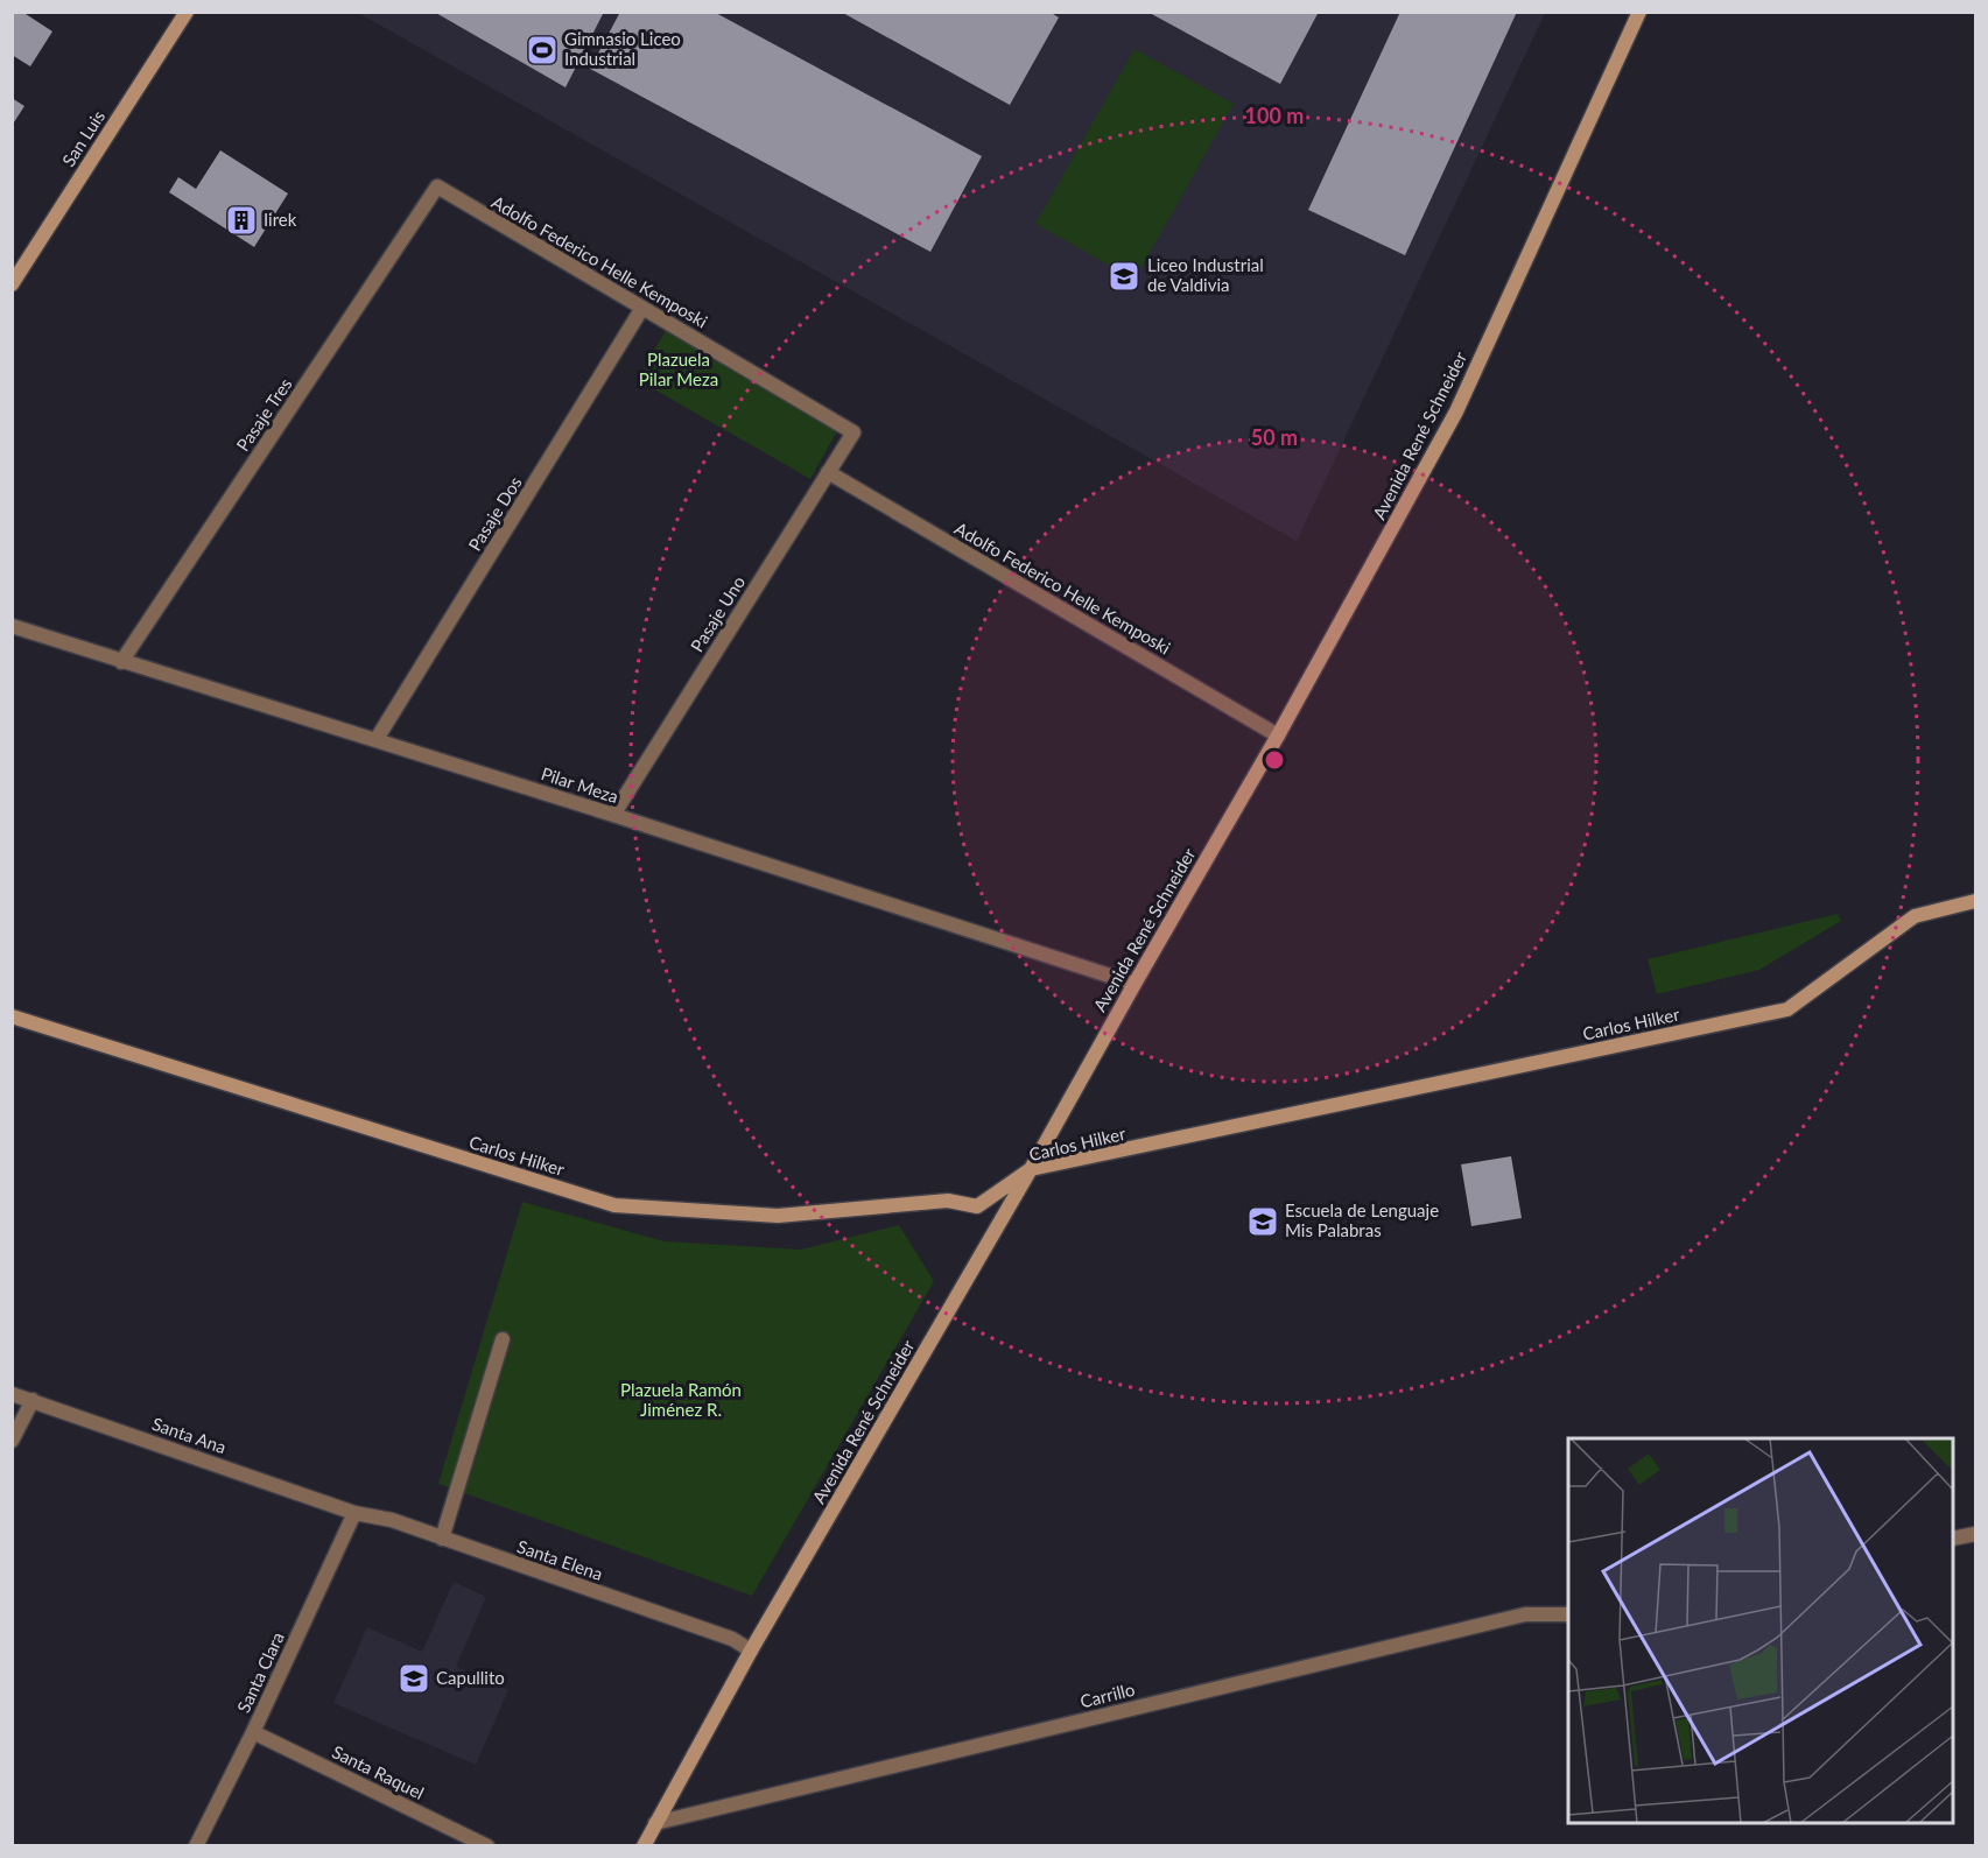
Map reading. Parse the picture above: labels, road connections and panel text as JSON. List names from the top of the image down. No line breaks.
{"streets":{"street":["San Luis","Adolfo Federico Helle Kemposki","Pasaje Tres","Avenida René Schneider","Pasaje Dos","Pasaje Uno","Pilar Meza","Carlos Hilker","Santa Ana","Santa Elena","Santa Clara","Carrillo","Santa Raquel"]},"crossings":[["Adolfo Federico Helle Kemposki","Pasaje Tres"],["Adolfo Federico Helle Kemposki","Avenida René Schneider"],["Adolfo Federico Helle Kemposki","Pasaje Dos"],["Adolfo Federico Helle Kemposki","Pasaje Uno"],["Pasaje Tres","Pilar Meza"],["Avenida René Schneider","Pilar Meza"],["Avenida René Schneider","Carlos Hilker"],["Avenida René Schneider","Santa Elena"],["Avenida René Schneider","Carrillo"],["Pasaje Dos","Pilar Meza"],["Pasaje Uno","Pilar Meza"],["Santa Ana","Santa Elena"],["Santa Ana","Santa Clara"],["Santa Elena","Santa Clara"],["Santa Clara","Santa Raquel"]],"parks":["Plazuela Pilar Meza","Plazuela Ramón Jiménez R."],"places":{"sports":["Gimnasio Liceo Industrial"],"building":["Iirek"],"school or university":["Liceo Industrial de Valdivia","Escuela de Lenguaje Mis Palabras","Capullito"]},"rings":["100 m","50 m"]}
